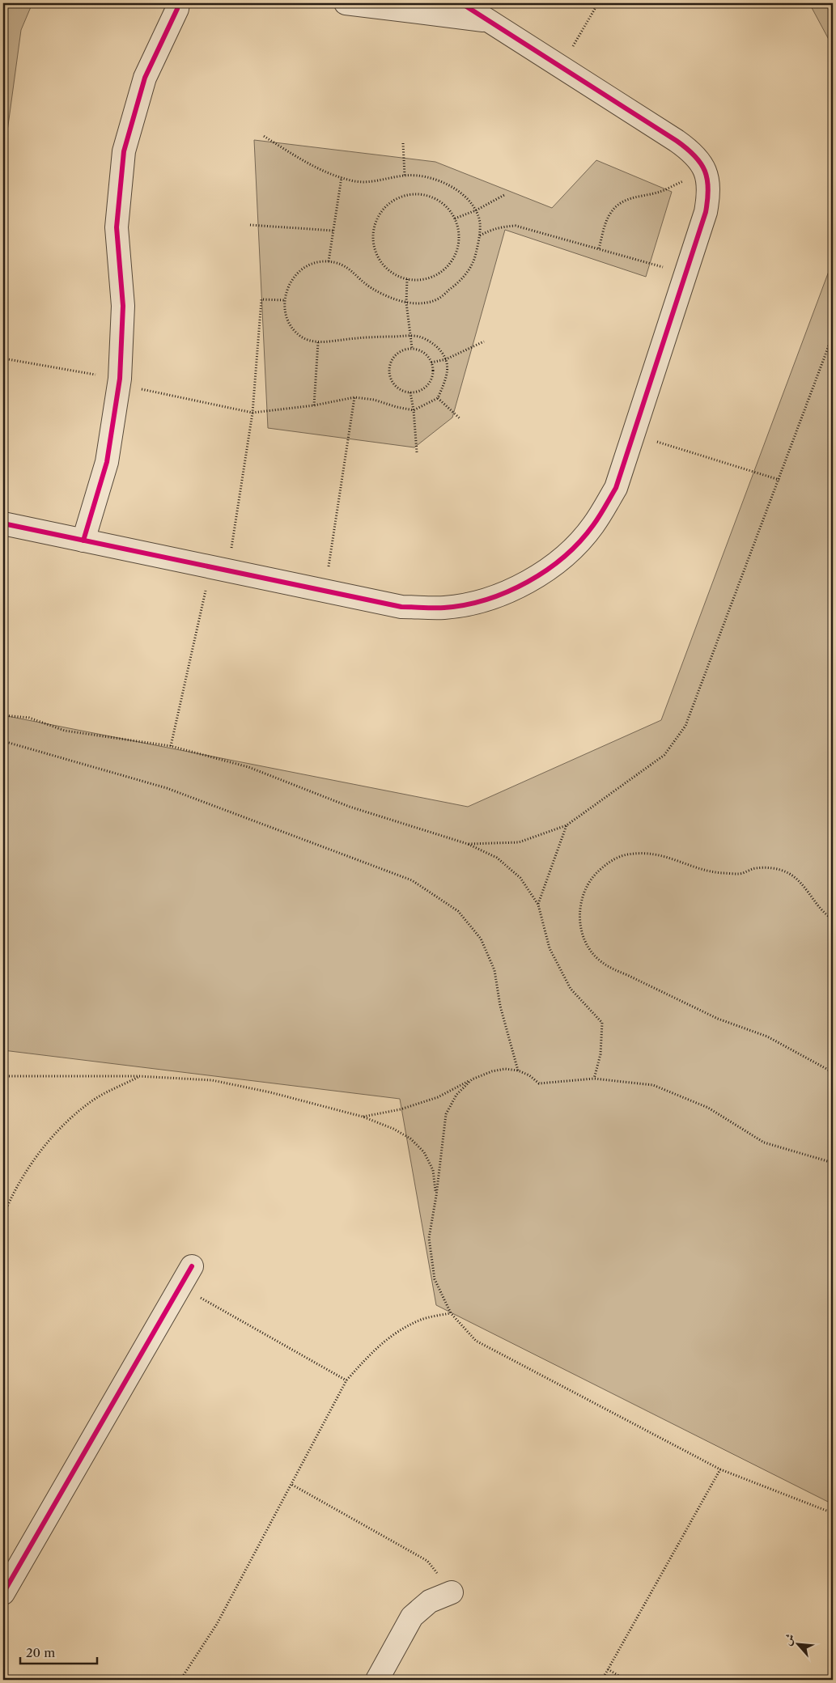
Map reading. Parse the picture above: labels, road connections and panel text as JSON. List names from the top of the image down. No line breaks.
{"scale_bar":"20 m","north":"top left"}
